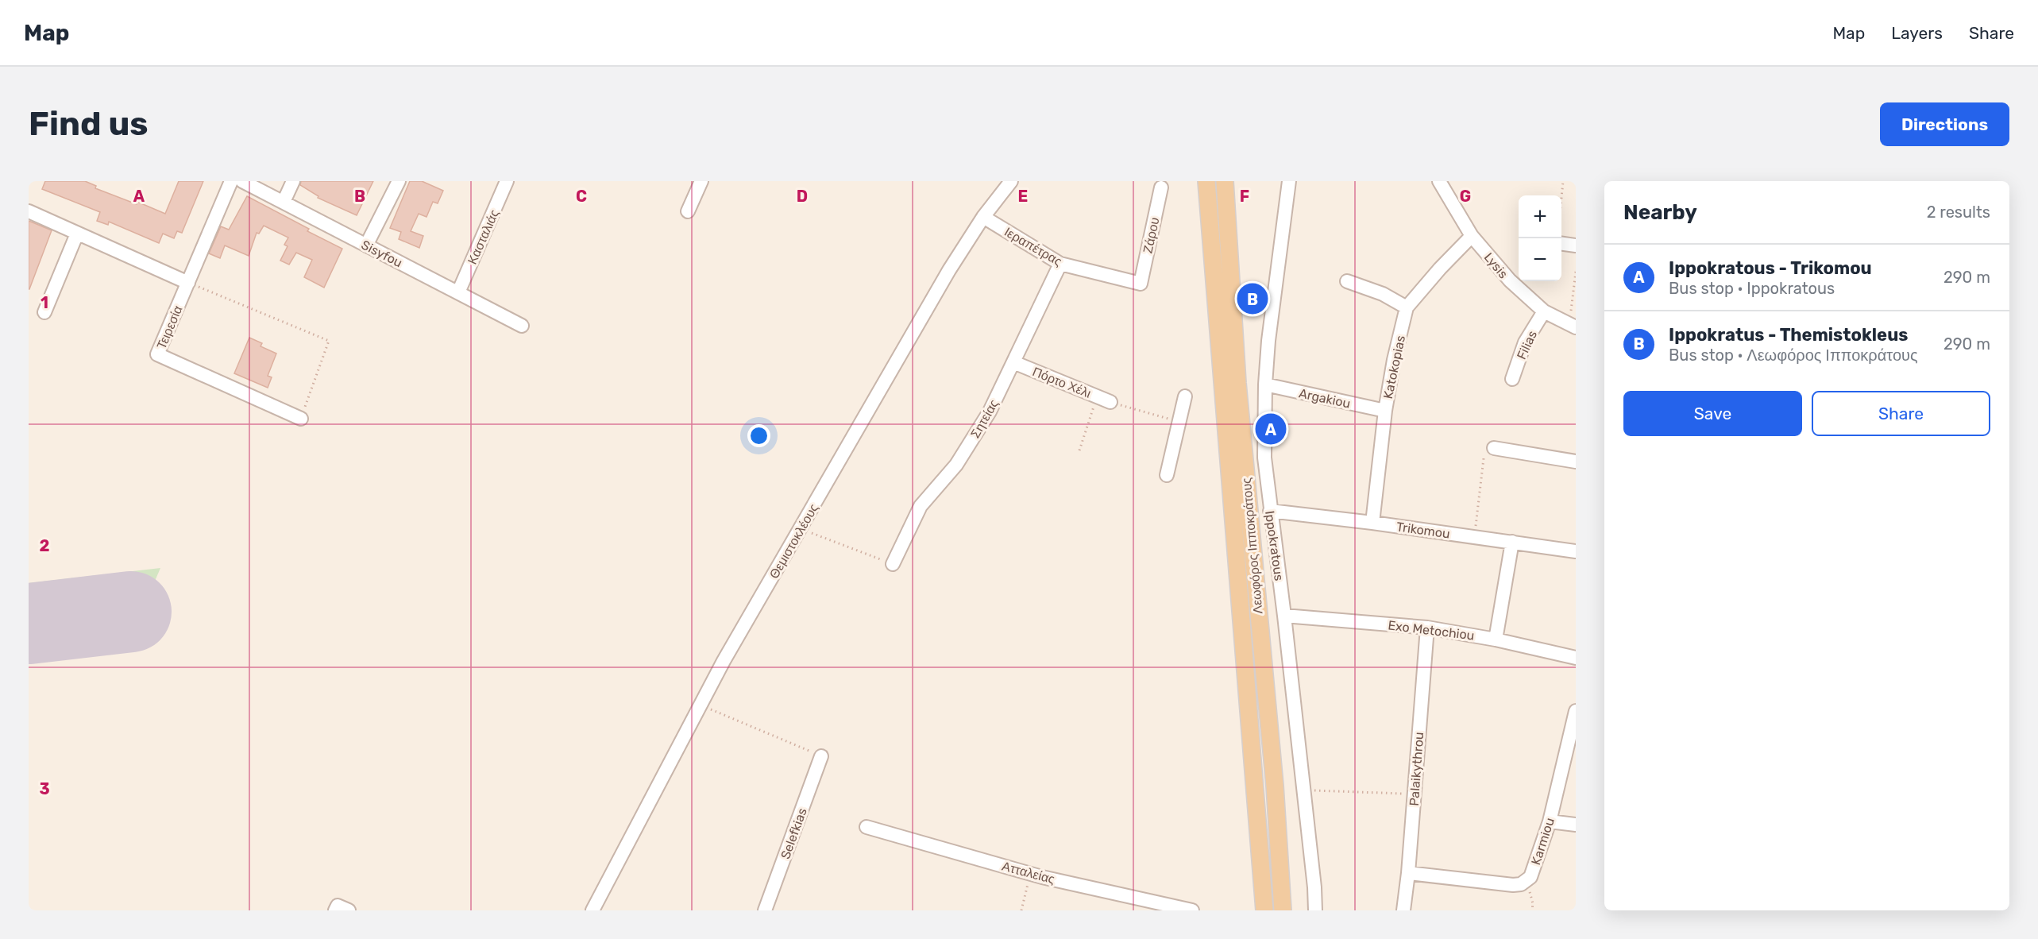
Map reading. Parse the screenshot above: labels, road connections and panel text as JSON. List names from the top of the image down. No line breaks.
{"streets":{"main road":["Λεωφόρος Ιπποκράτους"],"street":["Ζάρου","Κασταλιάς","Ιεραπέτρας","Sisyfou","Lysis","Τειρεσία","Filias","Katokopias","Πόρτο Χέλι","Argakiou","Σητείας","Trikomou","Θεμιστοκλέους","Ippokratous","Exo Metochiou","Palaikythrou","Selefkias","Karmiou","Ατταλείας"]},"crossings":[["Ζάρου","Ιεραπέτρας"],["Κασταλιάς","Sisyfou"],["Ιεραπέτρας","Σητείας"],["Ιεραπέτρας","Θεμιστοκλέους"],["Lysis","Filias"],["Lysis","Katokopias"],["Katokopias","Argakiou"],["Katokopias","Trikomou"],["Πόρτο Χέλι","Σητείας"],["Argakiou","Ippokratous"],["Trikomou","Ippokratous"],["Ippokratous","Exo Metochiou"],["Exo Metochiou","Palaikythrou"],["Palaikythrou","Karmiou"]],"page":{"header":"Map","nav":["Map","Layers","Share"],"buttons":["Directions",["Save","Share"]],"title":"Find us","heading":["Nearby","2 results"],"map_buttons":["+","−"],"list":[{"mark":"A","name":"Ippokratous - Trikomou","note":"Bus stop · Ippokratous","value":"290 m"},{"mark":"B","name":"Ippokratus - Themistokleus","note":"Bus stop · Λεωφόρος Ιπποκράτους","value":"290 m"}],"pins":["B","A"]},"grid":{"columns":["A","B","C","D","E","F","G"],"rows":["1","2","3"]}}
